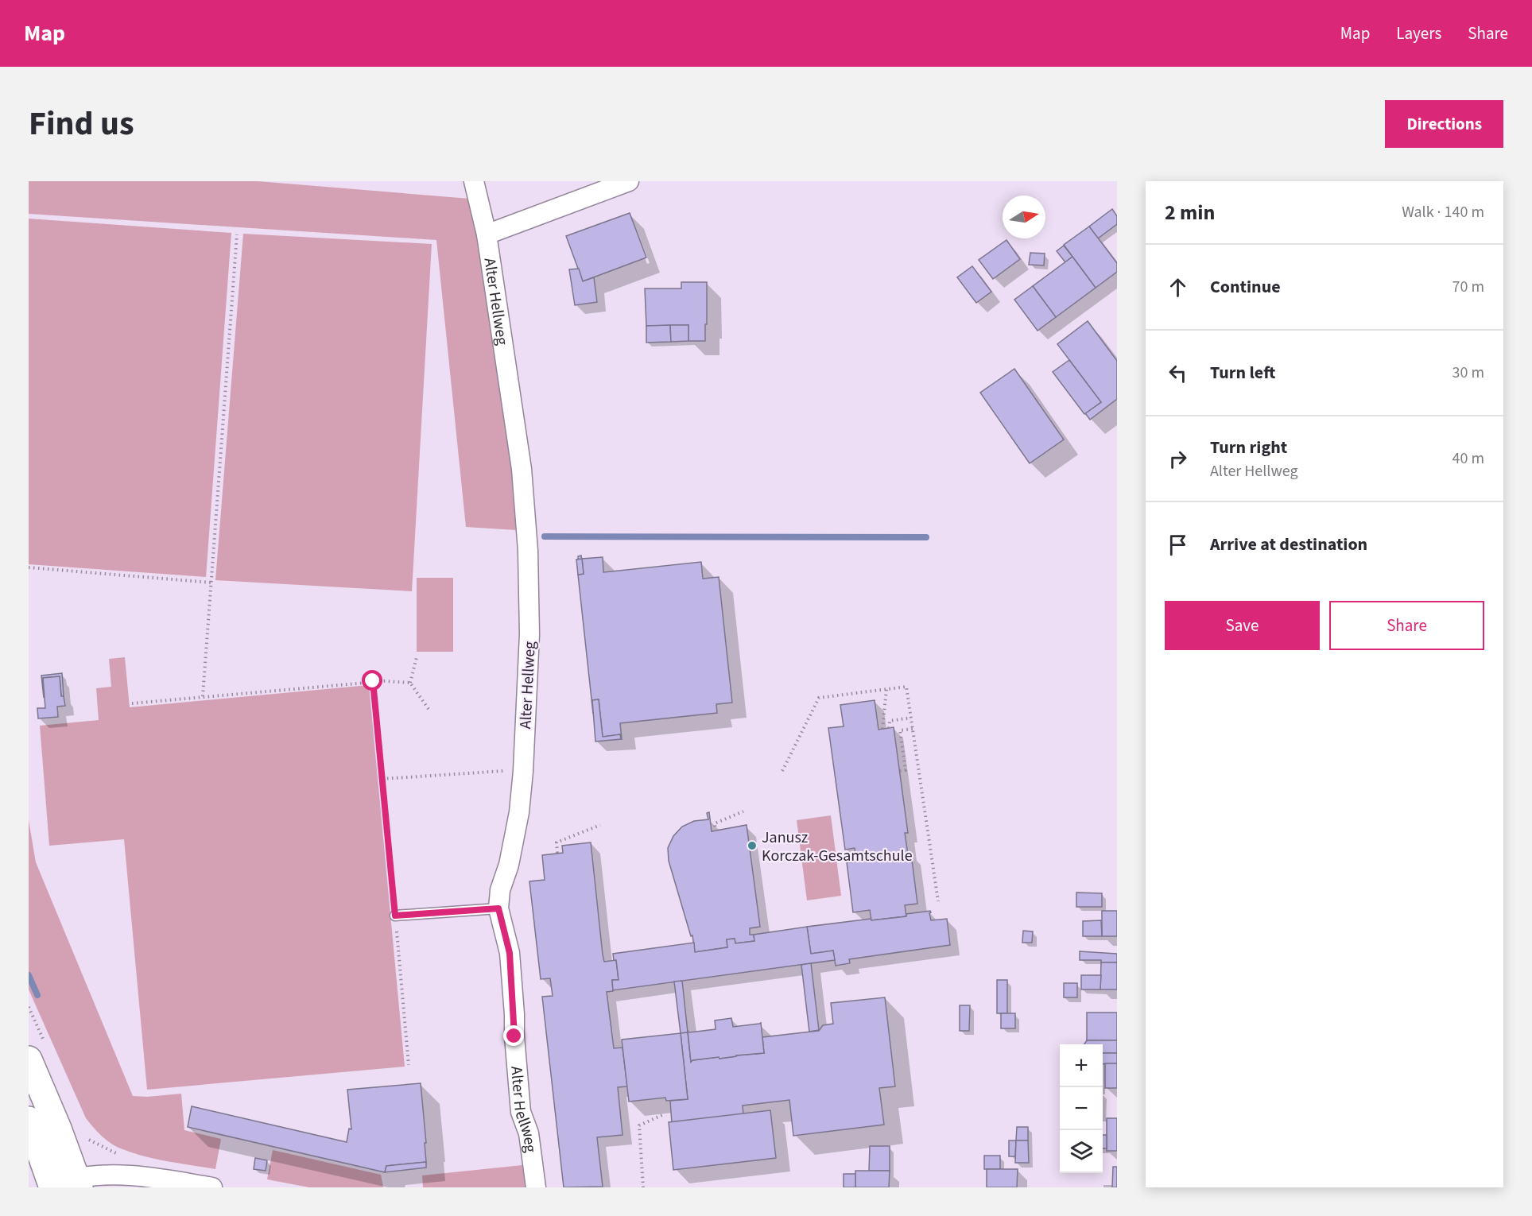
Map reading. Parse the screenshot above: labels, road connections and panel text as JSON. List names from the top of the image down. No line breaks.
{"streets":{"street":["Alter Hellweg"]},"places":["Janusz Korczak-Gesamtschule"],"north":"right","page":{"header":"Map","nav":["Map","Layers","Share"],"title":"Find us","buttons":["Directions",["Save","Share"]],"heading":["2 min","Walk · 140 m"],"list":[["Continue","70 m"],["Turn left","30 m"],["Turn right","Alter Hellweg","40 m"],"Arrive at destination"],"map_buttons":["+","−"]}}
